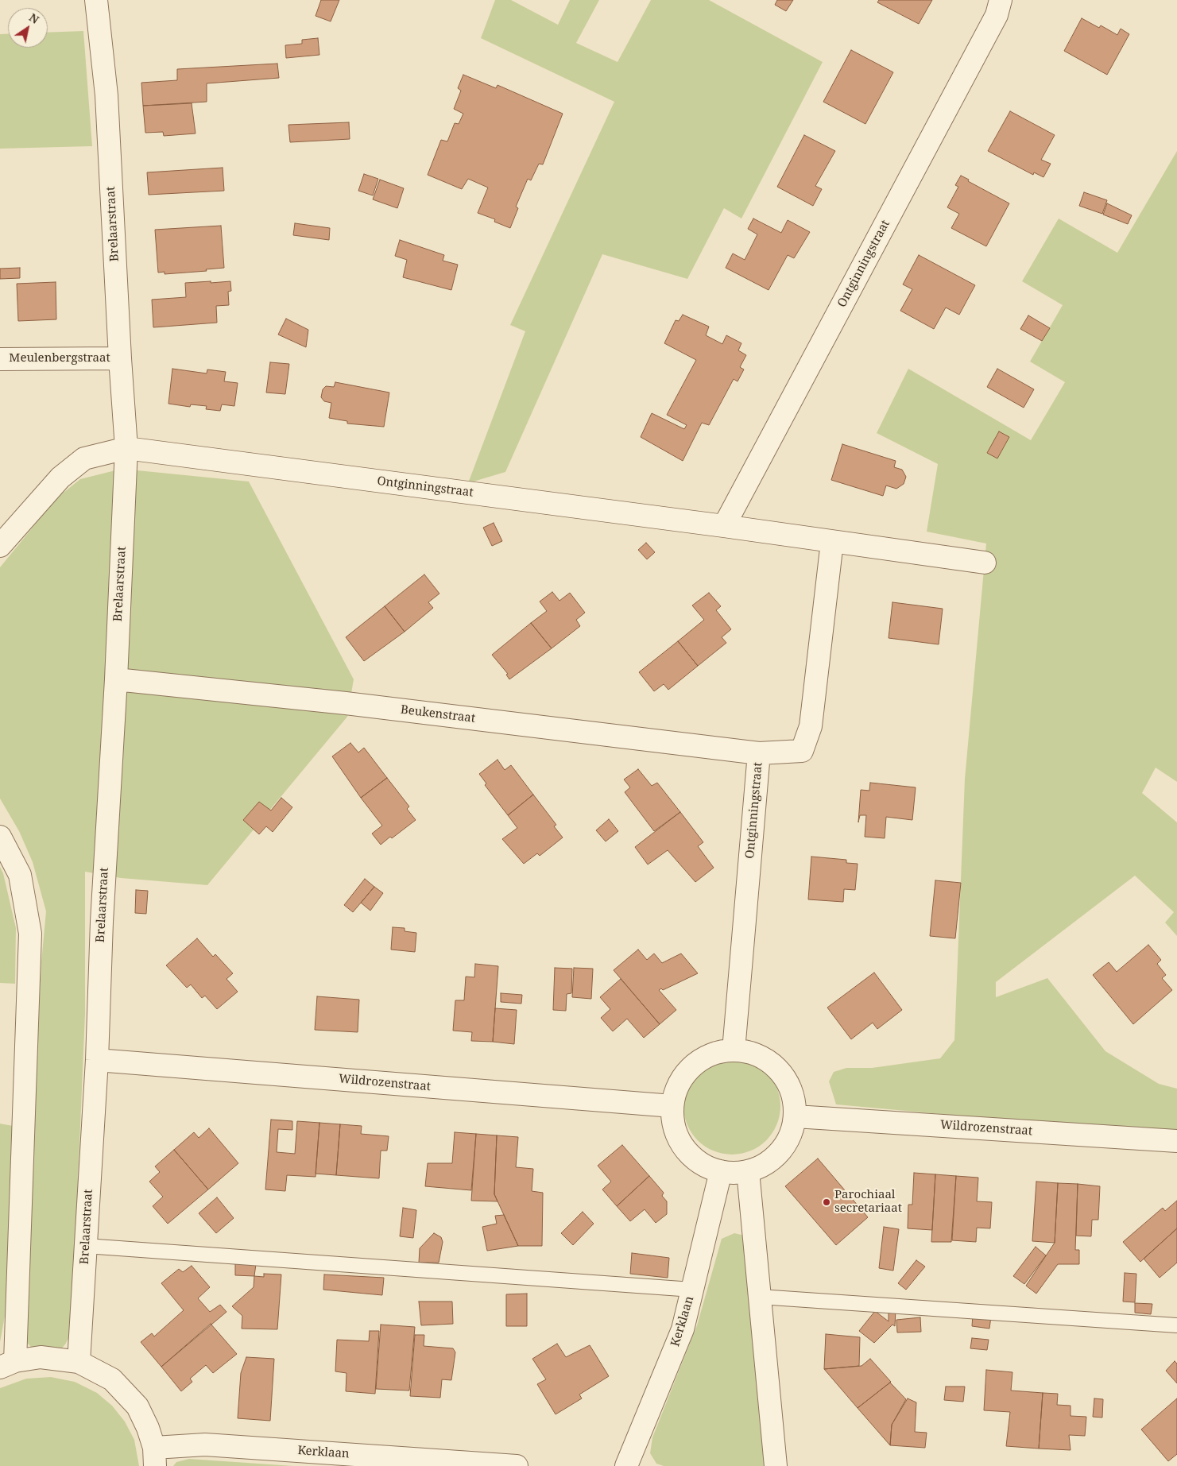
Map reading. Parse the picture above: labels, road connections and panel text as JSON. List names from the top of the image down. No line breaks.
{"streets":{"street":["Brelaarstraat","Ontginningstraat","Meulenbergstraat","Beukenstraat","Wildrozenstraat","Kerklaan"]},"crossings":[["Brelaarstraat","Ontginningstraat"],["Brelaarstraat","Meulenbergstraat"],["Brelaarstraat","Beukenstraat"],["Brelaarstraat","Wildrozenstraat"],["Ontginningstraat","Beukenstraat"],["Ontginningstraat","Wildrozenstraat"],["Ontginningstraat","Kerklaan"],["Wildrozenstraat","Kerklaan"]],"places":["Parochiaal secretariaat"],"north":"top right"}
